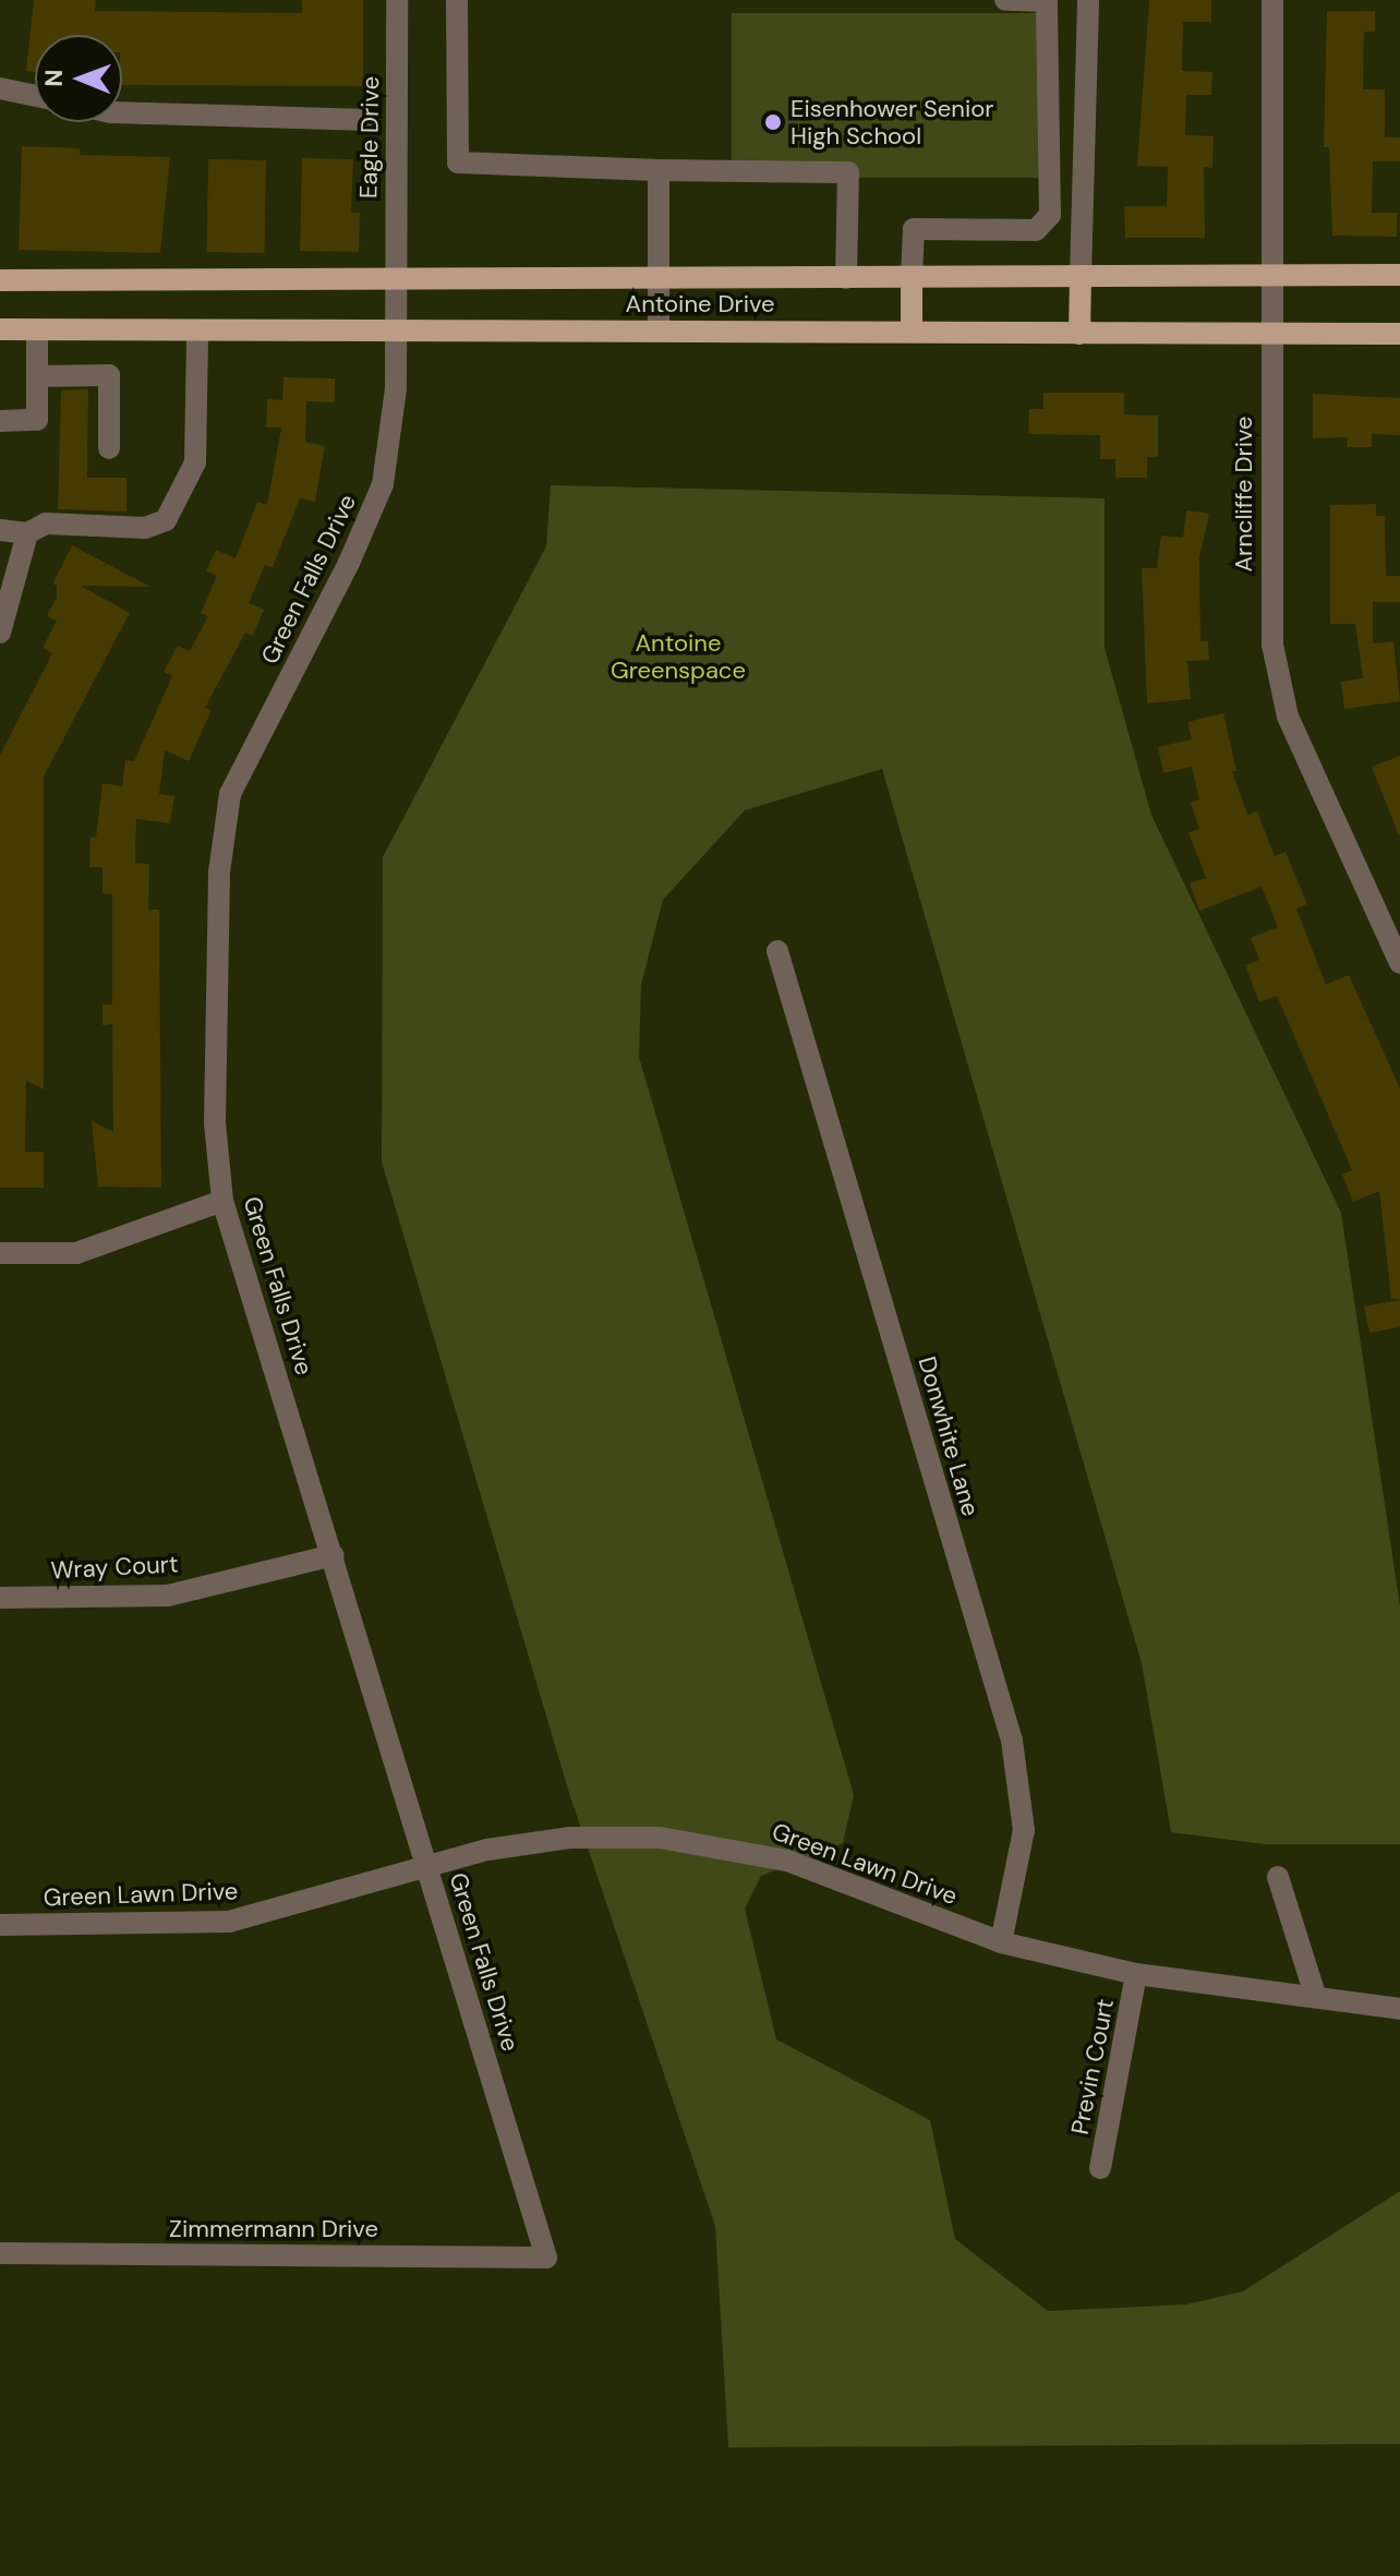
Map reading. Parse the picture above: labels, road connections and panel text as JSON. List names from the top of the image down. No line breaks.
{"streets":{"main road":["Antoine Drive"],"street":["Eagle Drive","Arncliffe Drive","Green Falls Drive","Donwhite Lane","Wray Court","Green Lawn Drive","Previn Court","Zimmermann Drive"]},"crossings":[["Eagle Drive","Antoine Drive"],["Eagle Drive","Green Falls Drive"],["Antoine Drive","Arncliffe Drive"],["Antoine Drive","Green Falls Drive"],["Green Falls Drive","Wray Court"],["Green Falls Drive","Green Lawn Drive"],["Green Falls Drive","Zimmermann Drive"],["Donwhite Lane","Green Lawn Drive"],["Green Lawn Drive","Previn Court"]],"parks":["Antoine Greenspace"],"places":["Eisenhower Senior High School"],"north":"left"}
